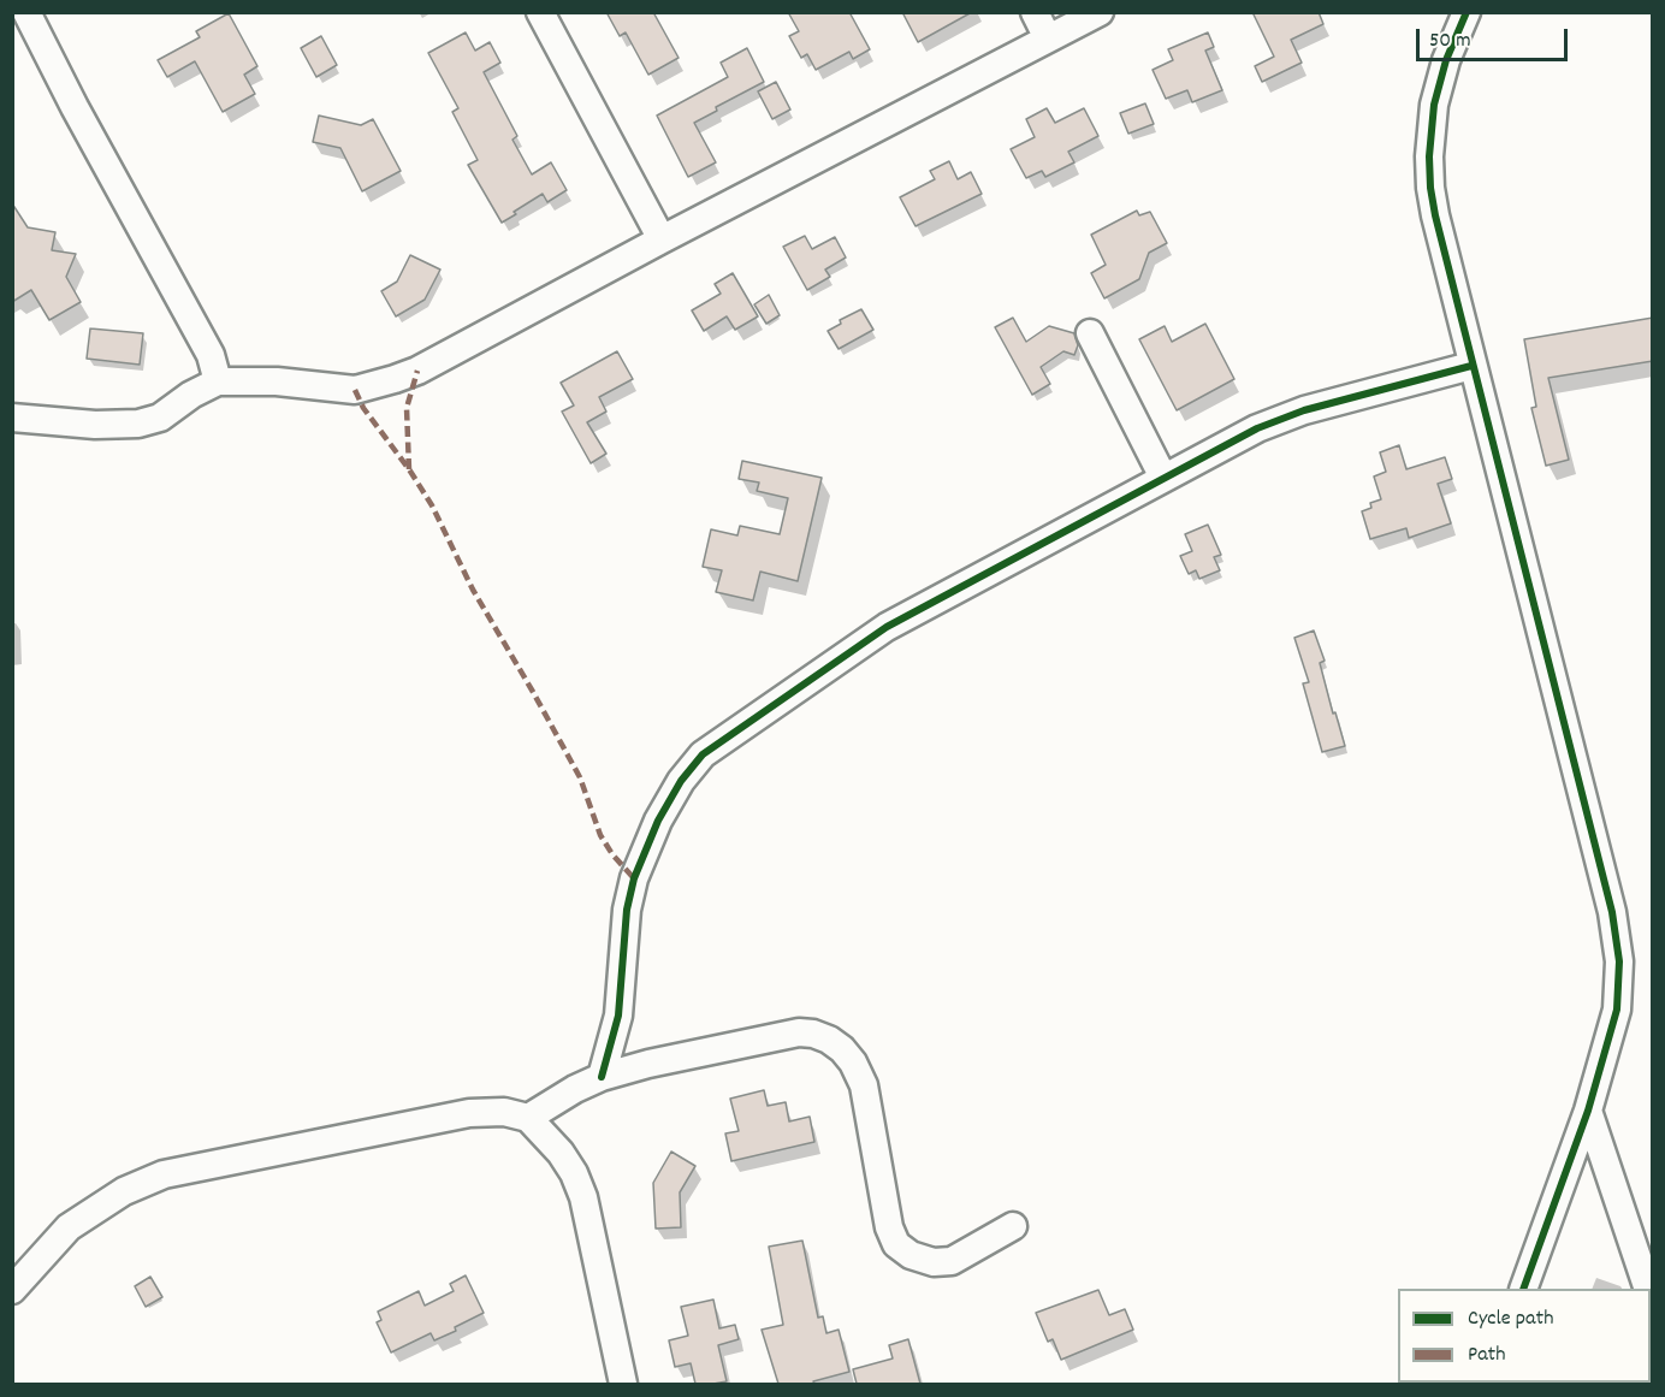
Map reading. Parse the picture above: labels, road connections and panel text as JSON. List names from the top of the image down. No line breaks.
{"legend":["Cycle path","Path"],"scale_bar":"50 m"}
